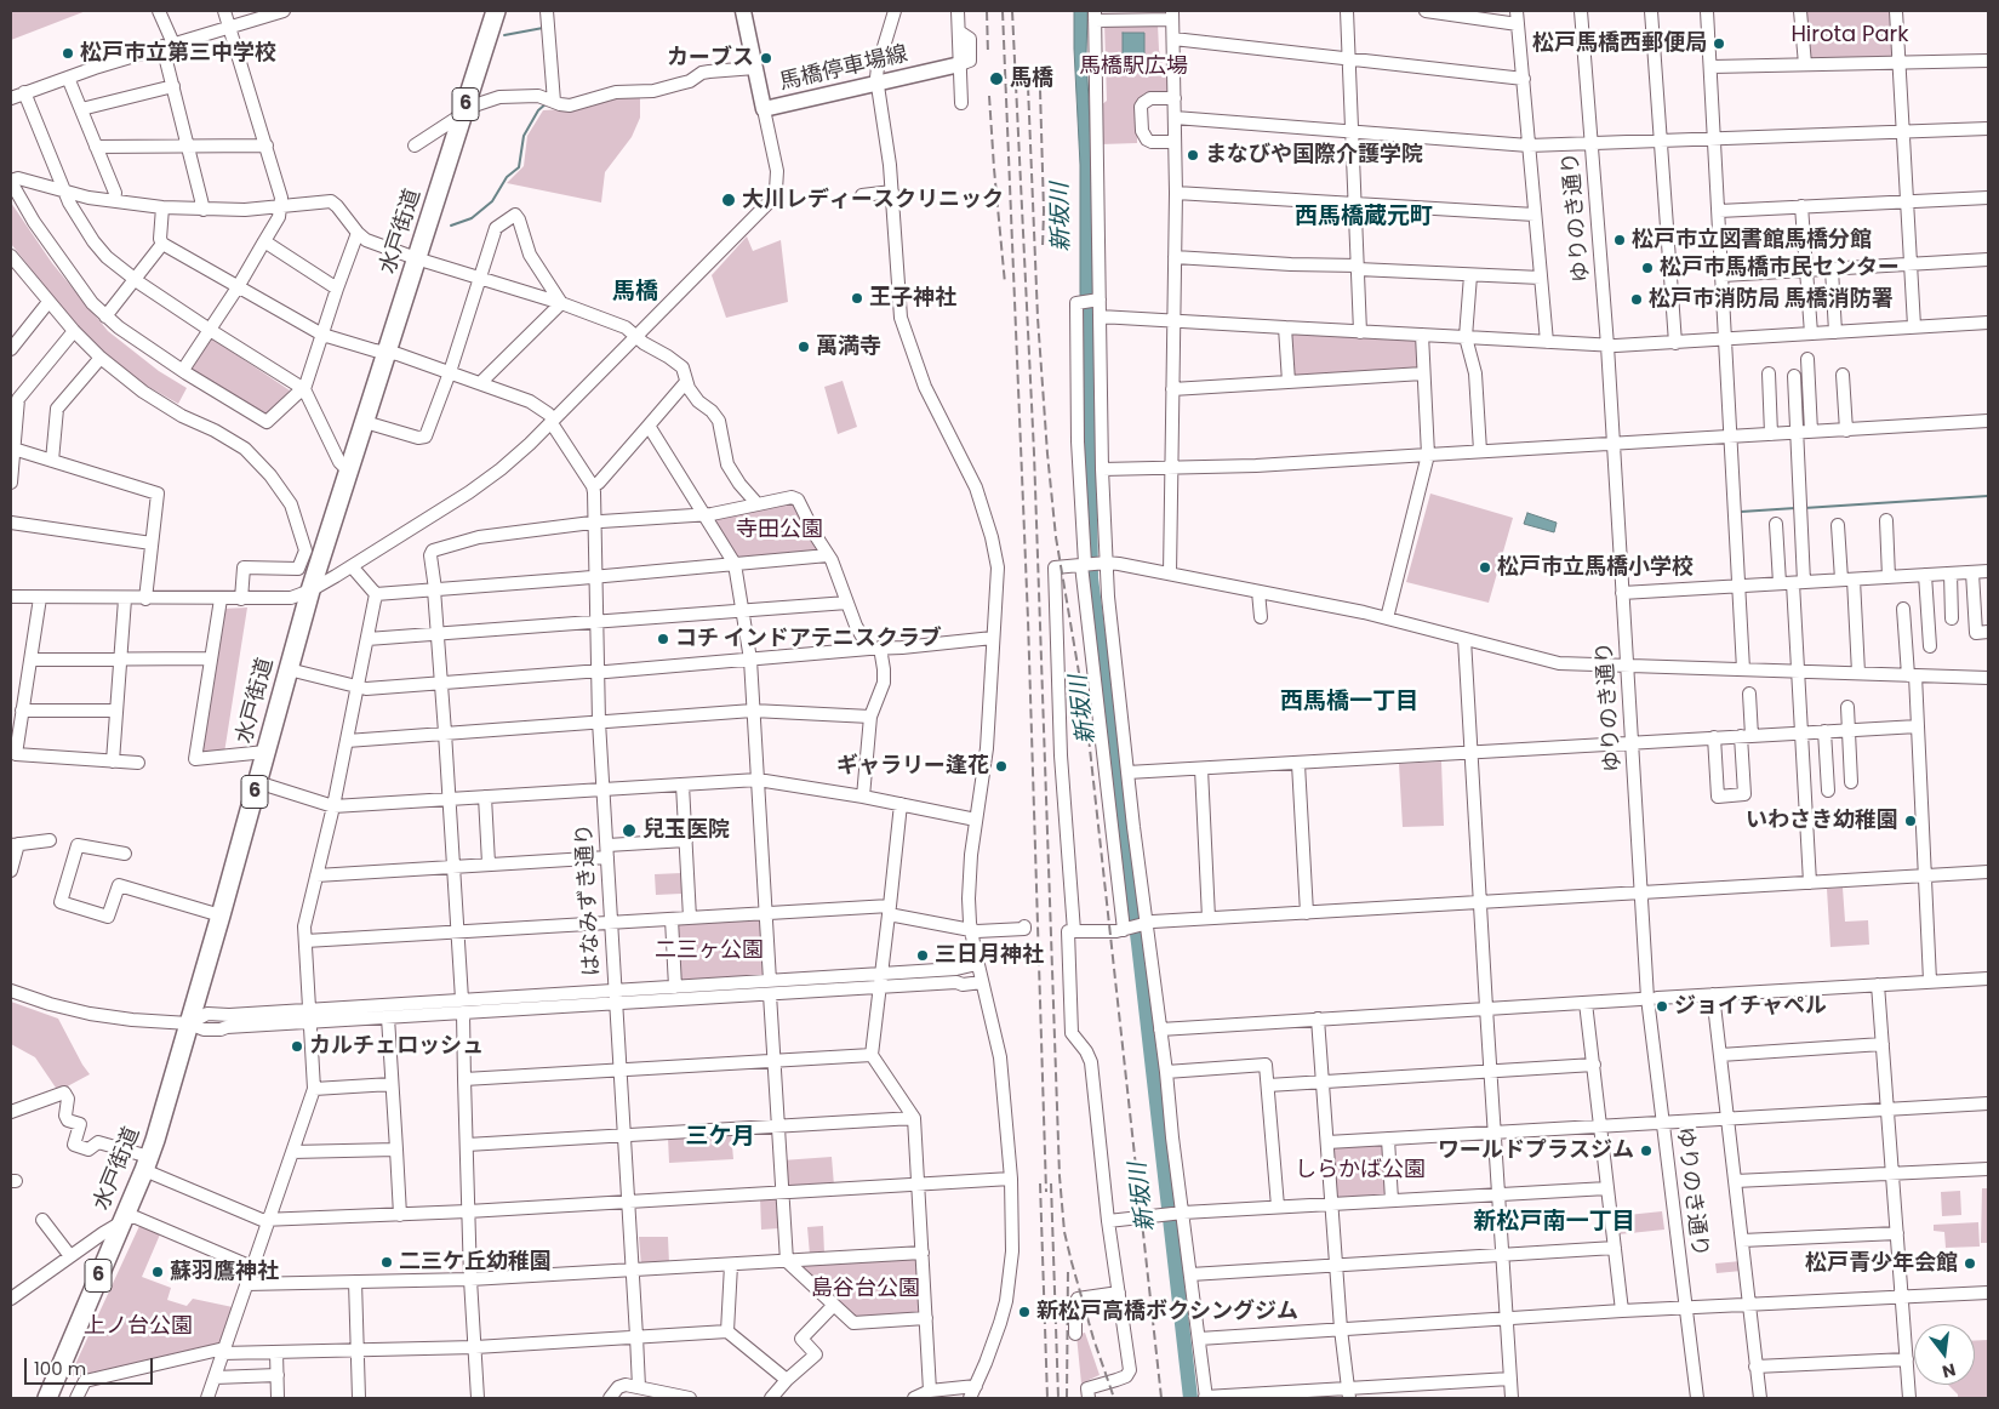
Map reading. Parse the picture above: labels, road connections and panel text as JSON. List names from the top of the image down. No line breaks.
{"streets":{"highway":["6","水戸街道"],"main road":["馬橋停車場線"],"street":["ゆりのき通り","はなみずき通り"]},"districts":["西馬橋蔵元町","馬橋","西馬橋一丁目","三ケ月","新松戸南一丁目"],"water":["新坂川"],"parks":["Hirota Park","馬橋駅広場","寺田公園","二三ヶ公園","しらかば公園","島谷台公園","上ノ台公園"],"places":["松戸馬橋西郵便局","松戸市立第三中学校","カーブス","馬橋","まなびや国際介護学院","大川レディースクリニック","松戸市立図書館馬橋分館","松戸市馬橋市民センター","王子神社","松戸市消防局 馬橋消防署","萬満寺","松戸市立馬橋小学校","コチ インドアテニスクラブ","ギャラリー逢花","いわさき幼稚園","兒玉医院","三日月神社","ジョイチャペル","カルチェロッシュ","ワールドプラスジム","二三ケ丘幼稚園","松戸青少年会館","蘇羽鷹神社","新松戸高橋ボクシングジム"],"scale_bar":"100 m","north":"bottom"}
